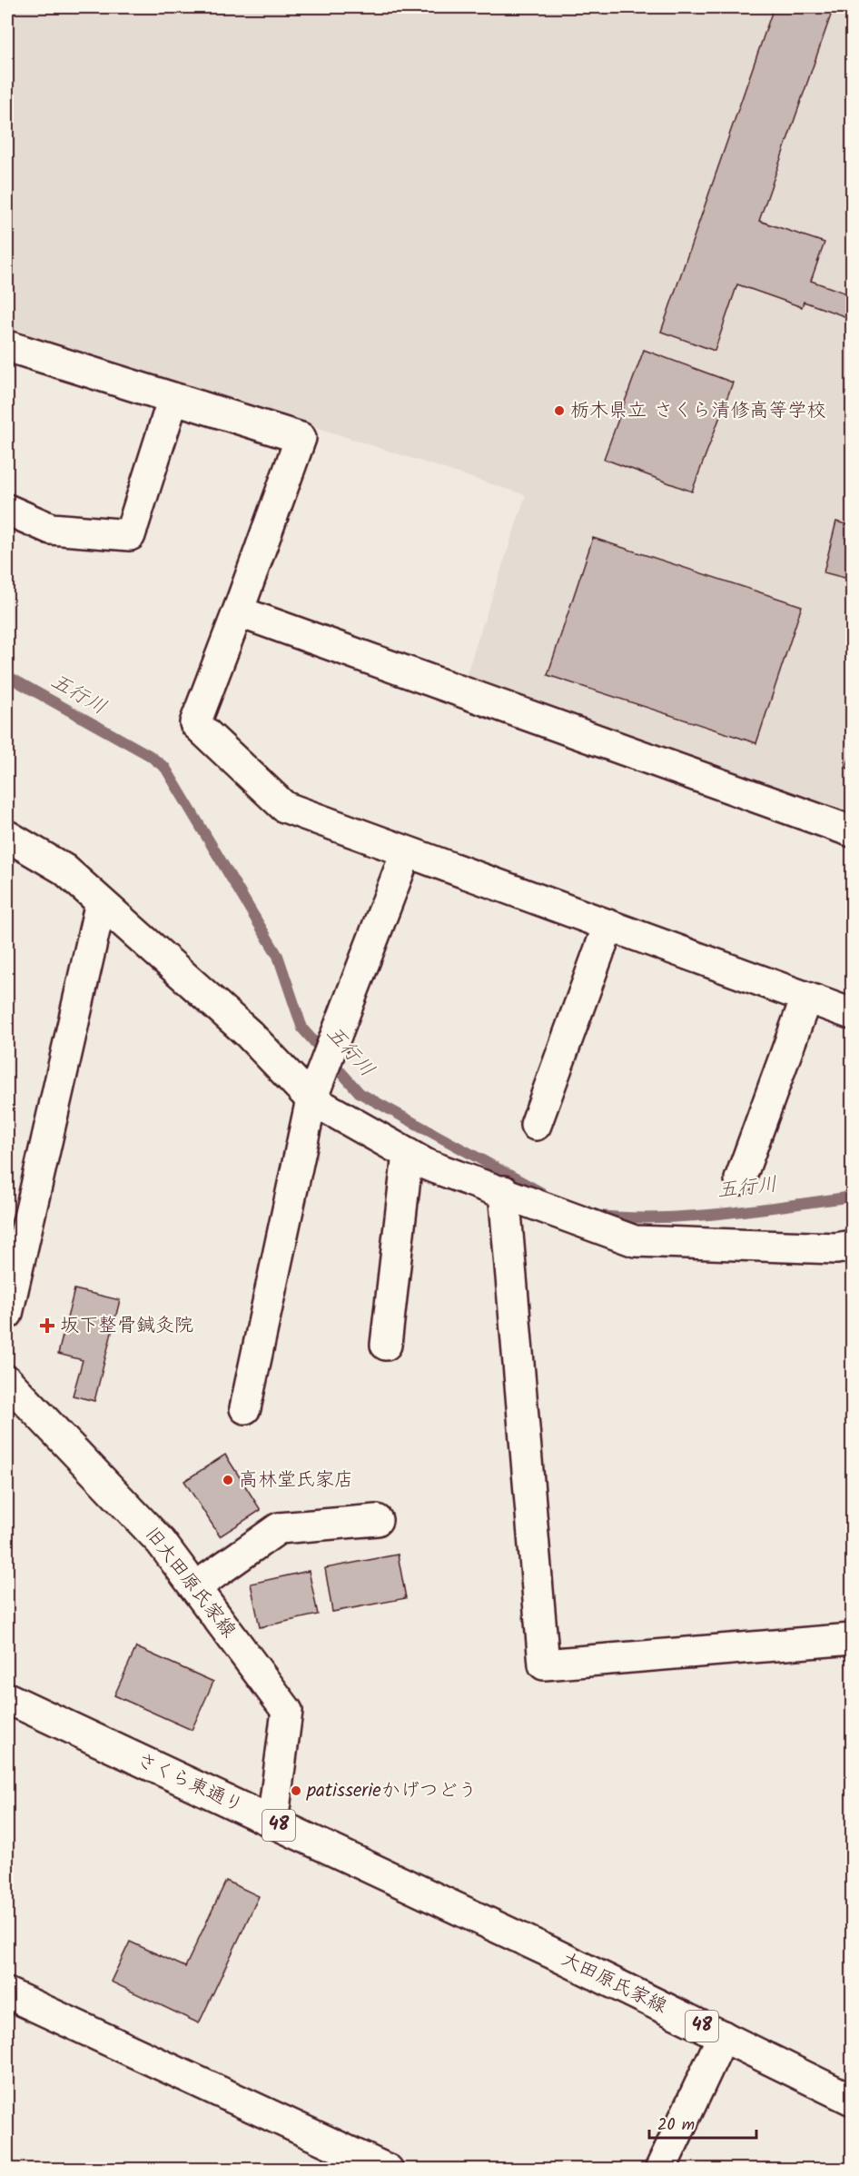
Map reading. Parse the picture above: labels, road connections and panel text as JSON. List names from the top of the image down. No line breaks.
{"streets":{"street":["旧大田原氏家線","さくら東通り","48","大田原氏家線"]},"crossings":[["旧大田原氏家線","さくら東通り"],["さくら東通り","大田原氏家線"]],"water":["五行川"],"places":{"other":["栃木県立 さくら清修高等学校","高林堂氏家店","patisserieかげつどう"],"health":["坂下整骨鍼灸院"]},"scale_bar":"20 m"}
